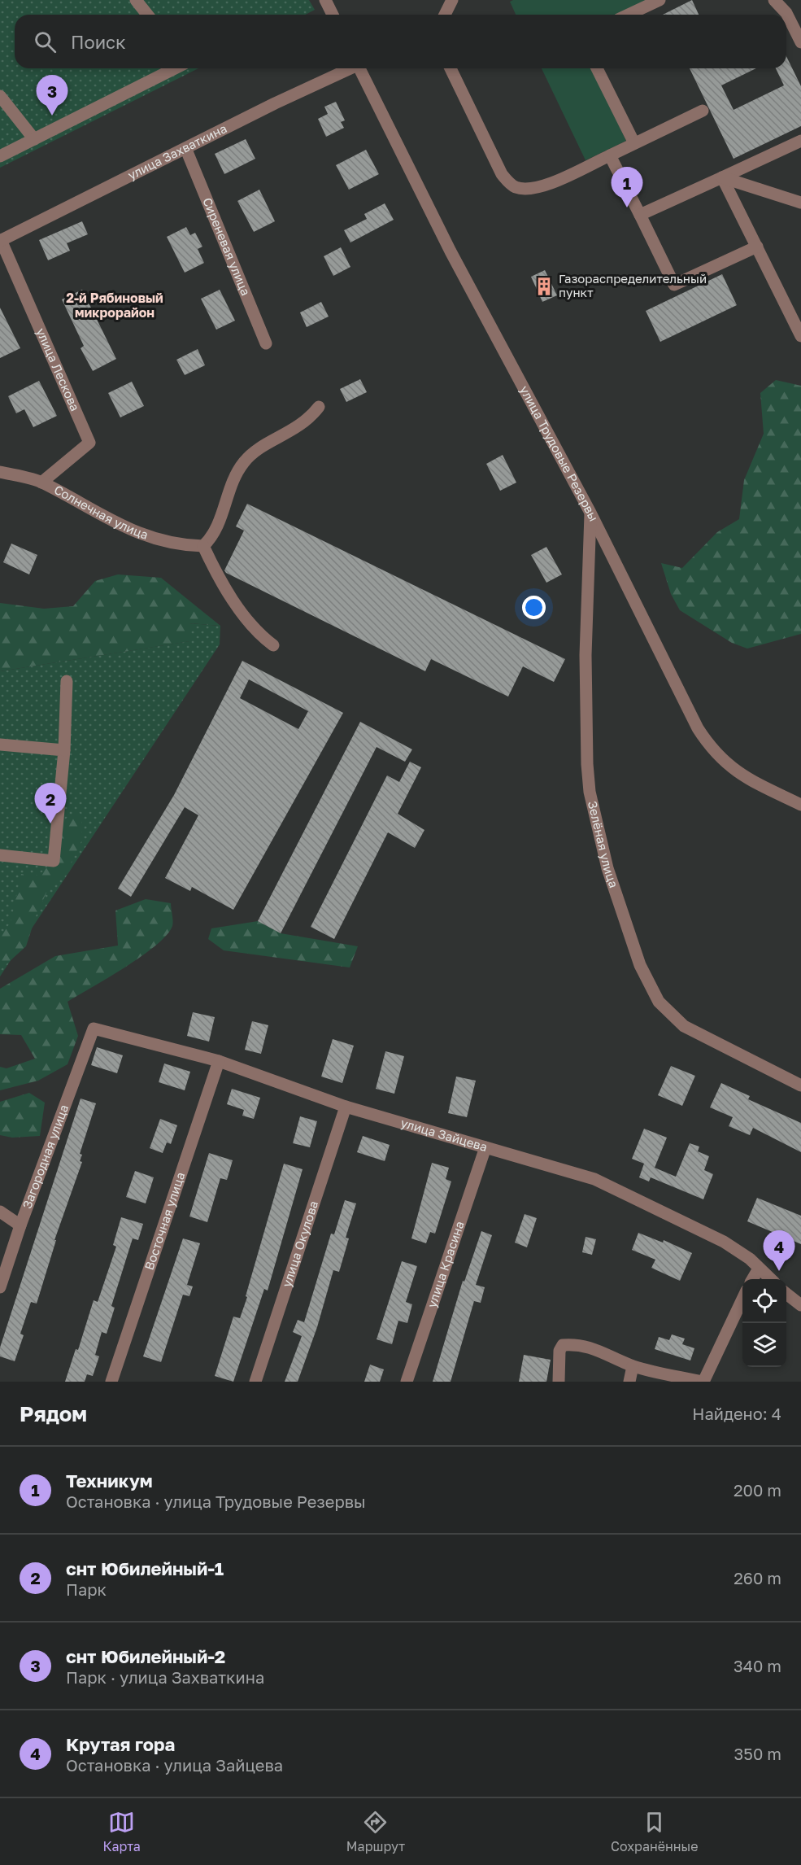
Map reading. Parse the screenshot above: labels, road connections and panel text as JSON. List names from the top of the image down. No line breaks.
{"streets":{"street":["улица Захваткина","Сиреневая улица","улица Лескова","улица Трудовые Резервы","Солнечная улица","Зелёная улица","улица Зайцева","Загородная улица","Восточная улица","улица Окулова","улица Красина"]},"crossings":[["улица Захваткина","Сиреневая улица"],["улица Захваткина","улица Лескова"],["улица Лескова","Солнечная улица"],["улица Трудовые Резервы","Зелёная улица"],["улица Зайцева","Загородная улица"],["улица Зайцева","Восточная улица"],["улица Зайцева","улица Окулова"],["улица Зайцева","улица Красина"]],"districts":["2-й Рябиновый микрорайон"],"places":{"building":["Газораспределительный пункт"]},"page":{"search":"Поиск","pins":["3","1","2","4"],"heading":["Рядом","Найдено: 4"],"list":[{"mark":"1","name":"Техникум","note":"Остановка · улица Трудовые Резервы","value":"200 m"},{"mark":"2","name":"снт Юбилейный-1","note":"Парк","value":"260 m"},{"mark":"3","name":"снт Юбилейный-2","note":"Парк · улица Захваткина","value":"340 m"},{"mark":"4","name":"Крутая гора","note":"Остановка · улица Зайцева","value":"350 m"}],"nav":["Карта","Маршрут","Сохранённые"]}}
